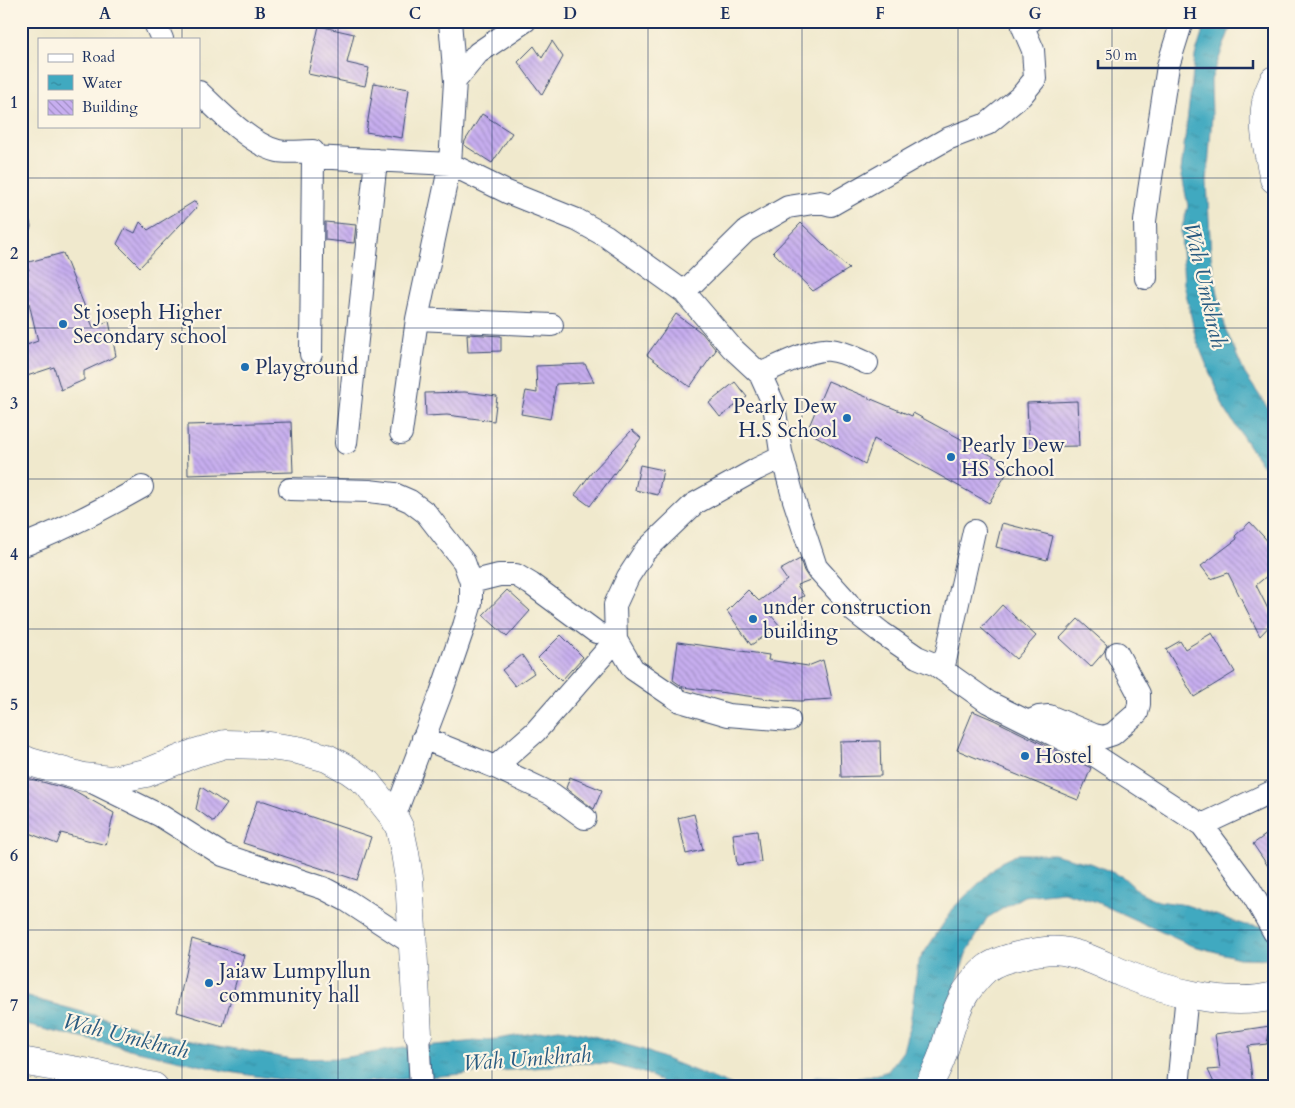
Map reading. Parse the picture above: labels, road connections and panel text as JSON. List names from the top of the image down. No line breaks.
{"water":["Wah Umkhrah"],"places":["St joseph Higher Secondary school","Playground","Pearly Dew H.S School","Pearly Dew HS School","under construction building","Hostel","Jaiaw Lumpyllun community hall"],"legend":["Road","Water","Building"],"scale_bar":"50 m","grid":{"columns":["A","B","C","D","E","F","G","H"],"rows":["1","2","3","4","5","6","7"]}}
